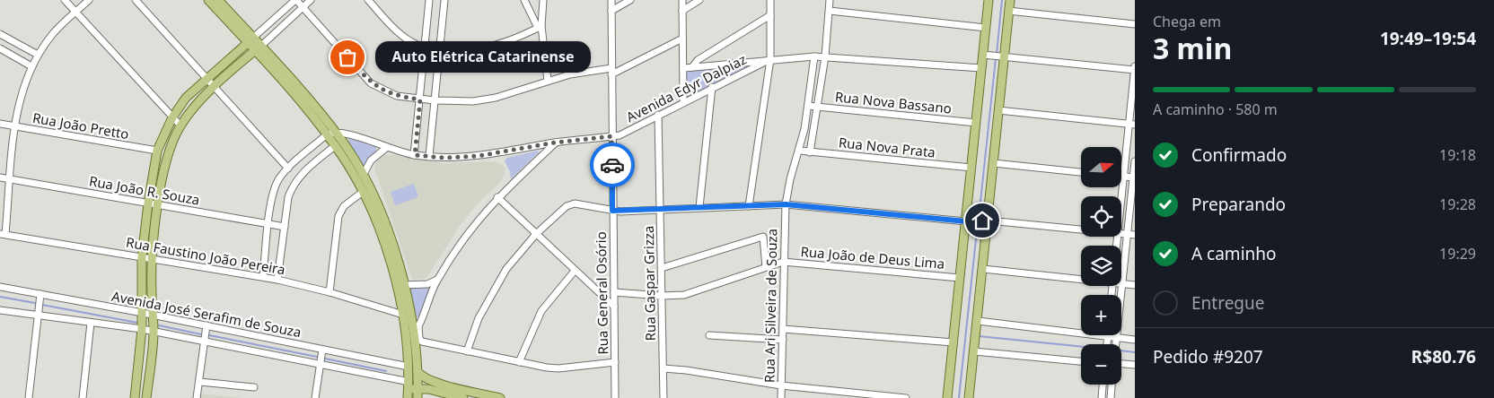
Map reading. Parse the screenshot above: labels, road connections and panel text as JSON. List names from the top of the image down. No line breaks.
{"streets":{"street":["Avenida Edyr Dalpiaz","Rua Nova Bassano","Rua João Pretto","Rua Nova Prata","Rua João R. Souza","Rua Faustino João Pereira","Rua João de Deus Lima","Rua Gaspar Grizza","Rua General Osório","Rua Ari Silveira de Souza","Avenida José Serafim de Souza"]},"crossings":[["Avenida Edyr Dalpiaz","Rua Gaspar Grizza"],["Avenida Edyr Dalpiaz","Rua General Osório"],["Rua Nova Bassano","Rua Ari Silveira de Souza"],["Rua Nova Prata","Rua Ari Silveira de Souza"],["Rua João de Deus Lima","Rua Ari Silveira de Souza"]],"places":["Auto Elétrica Catarinense"],"north":"right","page":{"heading":["3 min","Chega em","19:49–19:54"],"panel":["Pedido #9207","R$80.76"],"bubble":"Auto Elétrica Catarinense","bar":"A caminho · 580 m","list":[["Confirmado","19:18"],["Preparando","19:28"],["A caminho","19:29"],"Entregue"],"map_buttons":["+","−"]}}
